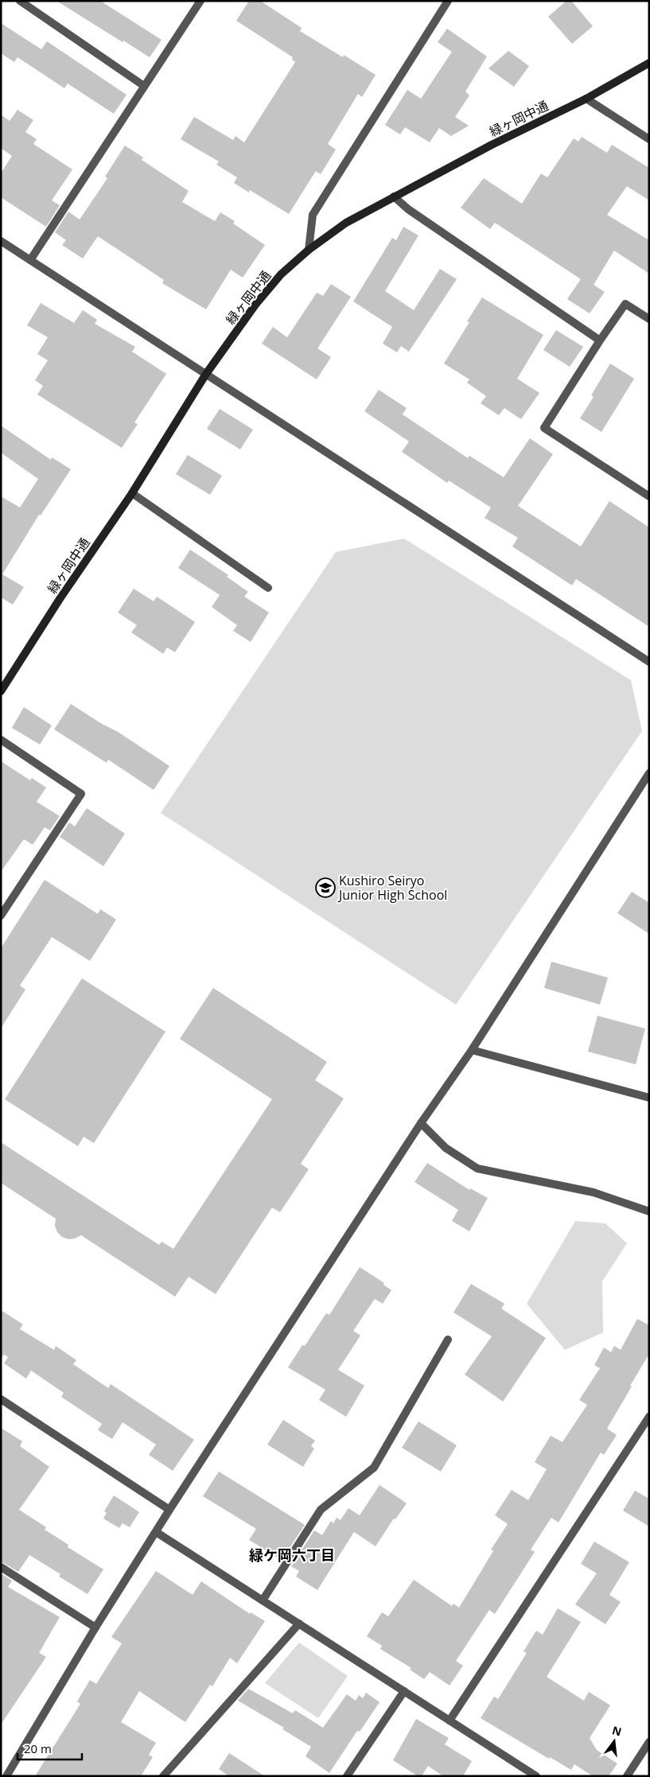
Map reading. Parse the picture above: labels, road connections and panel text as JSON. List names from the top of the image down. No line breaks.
{"streets":{"street":["緑ヶ岡中通"]},"districts":["緑ケ岡六丁目"],"places":{"school or university":["Kushiro Seiryo Junior High School"]},"scale_bar":"20 m","north":"top"}
